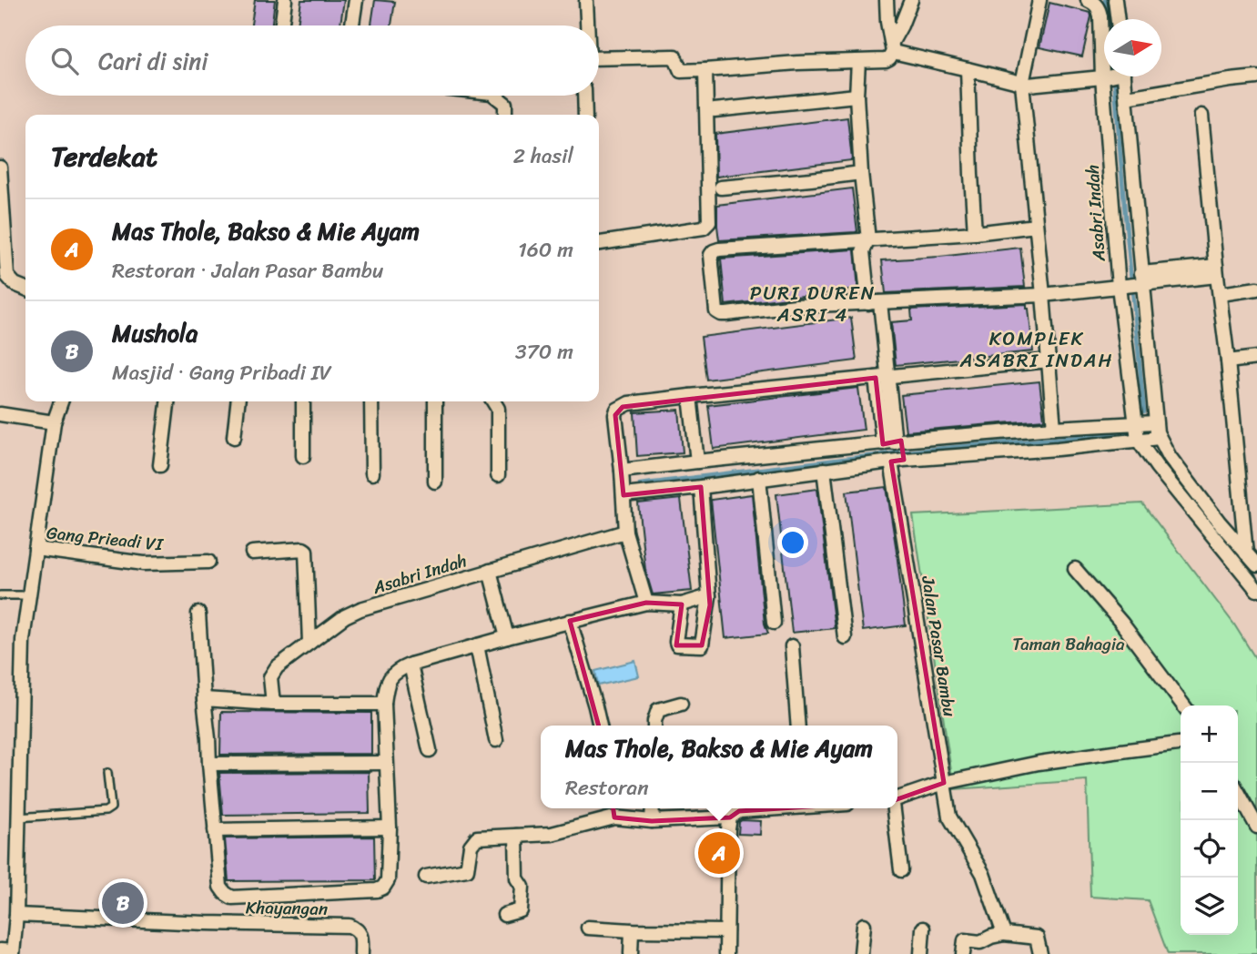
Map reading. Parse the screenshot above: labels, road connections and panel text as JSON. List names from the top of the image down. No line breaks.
{"streets":{"street":["Asabri Indah","Gang Prieadi VI","Jalan Pasar Bambu","Khayangan"]},"districts":["PURI DUREN ASRI 4","KOMPLEK ASABRI INDAH"],"parks":["Taman Bahagia"],"north":"right","page":{"search":"Cari di sini","heading":["Terdekat","2 hasil"],"list":[{"mark":"A","name":"Mas Thole, Bakso & Mie Ayam","note":"Restoran · Jalan Pasar Bambu","value":"160 m"},{"mark":"B","name":"Mushola","note":"Masjid · Gang Pribadi IV","value":"370 m"}],"map_buttons":["+","−"],"popup":["Mas Thole, Bakso & Mie Ayam","Restoran"],"pins":["A","B"]}}
